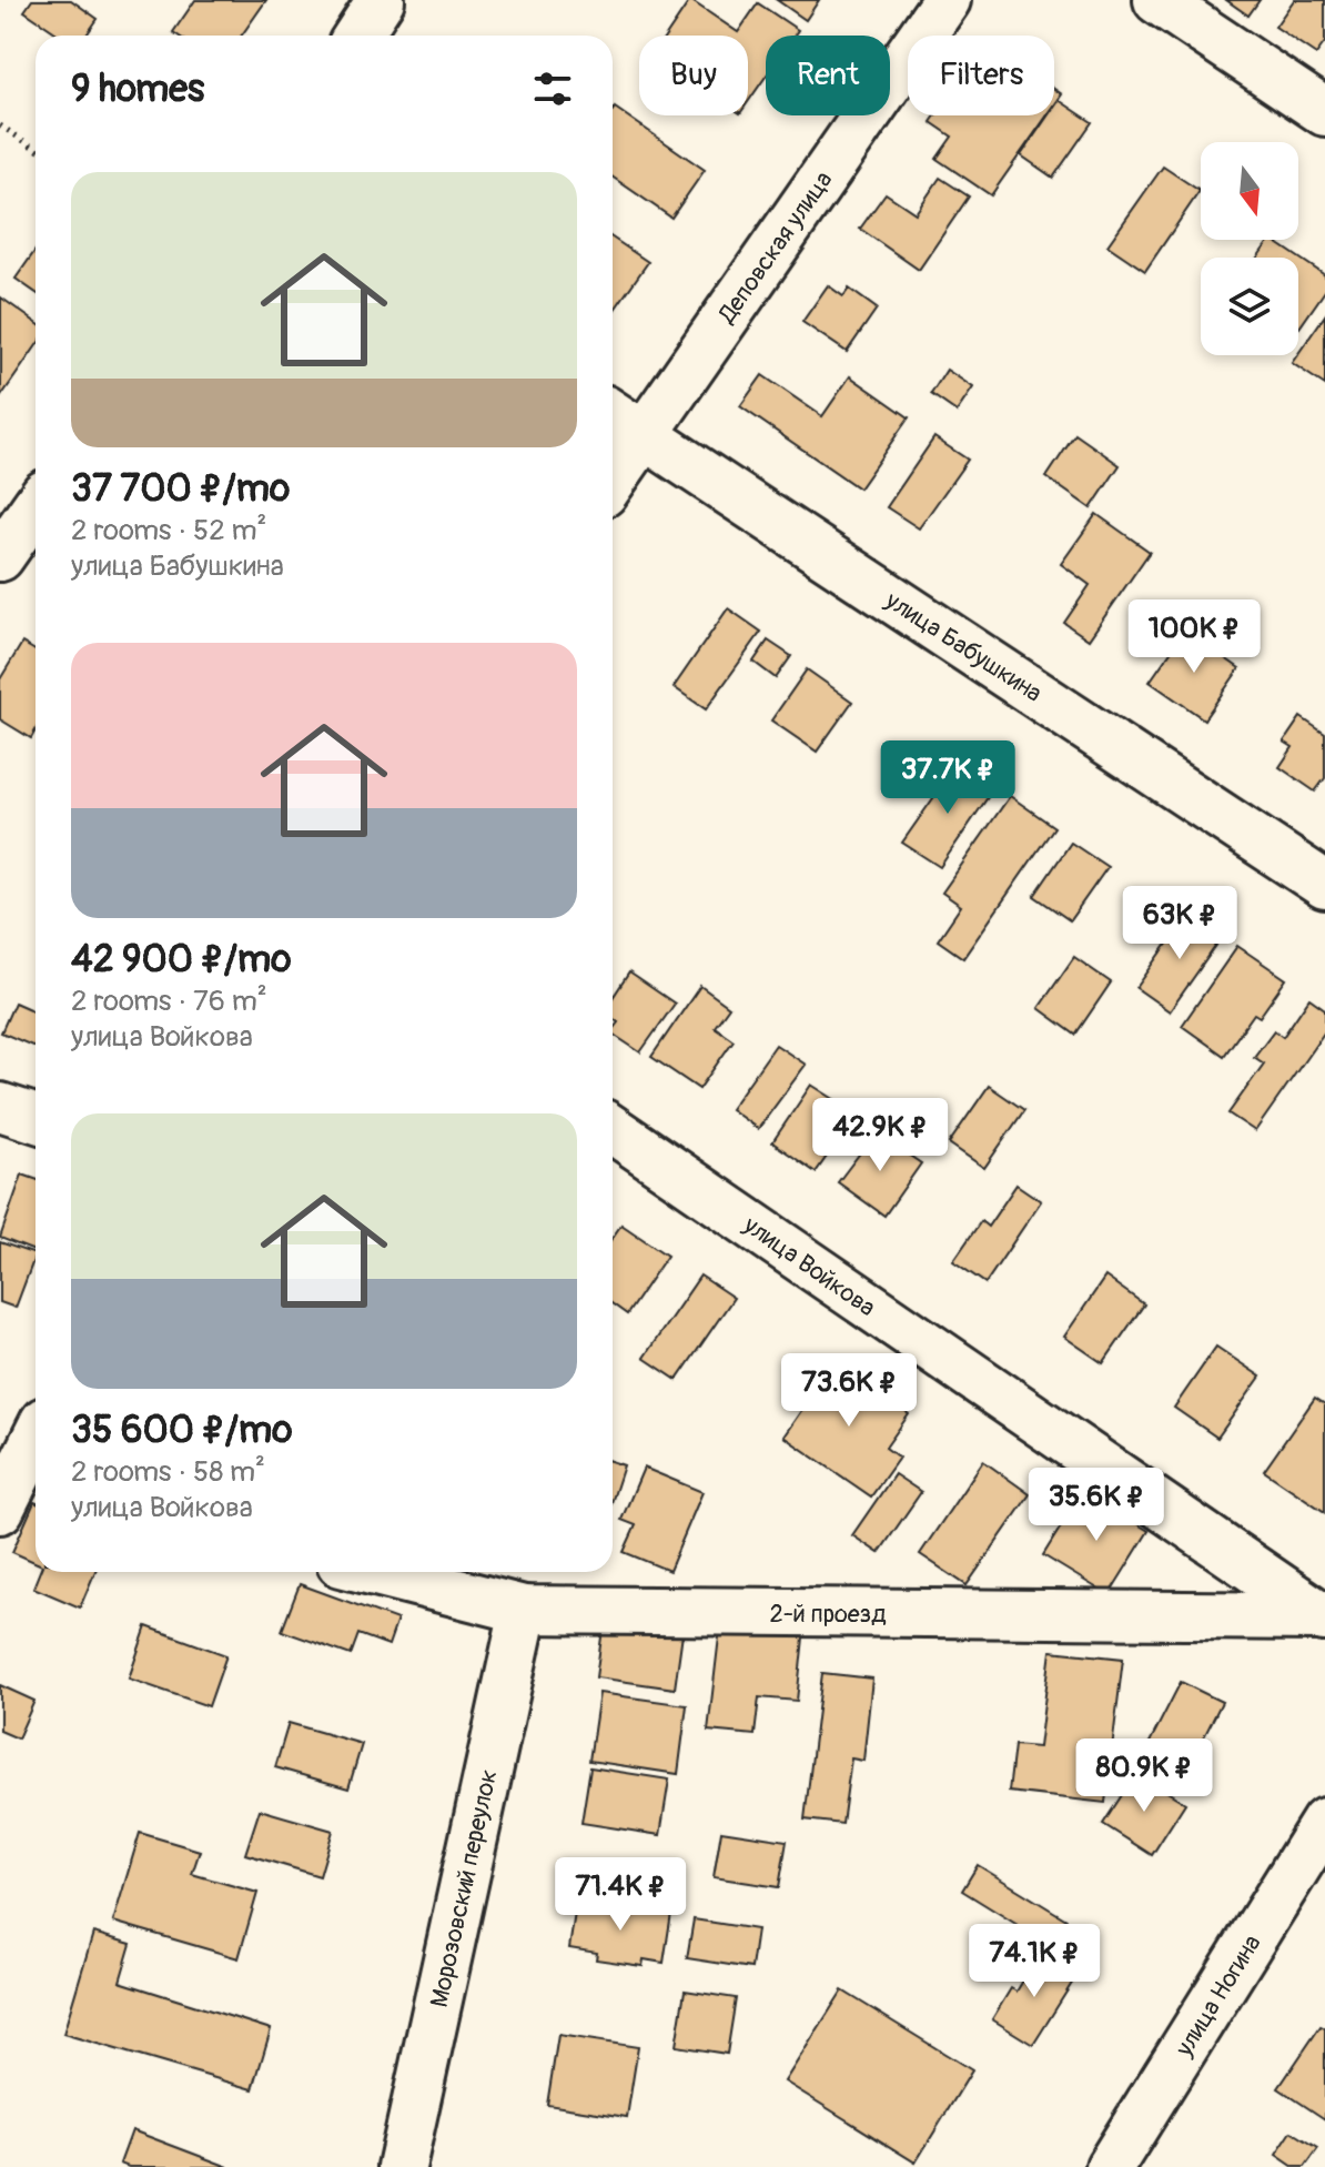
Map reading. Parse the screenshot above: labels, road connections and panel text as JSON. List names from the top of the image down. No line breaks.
{"streets":{"street":["Деповская улица","улица Бабушкина","улица Войкова","2-й проезд","Морозовский переулок","улица Ногина"]},"crossings":[["Деповская улица","улица Бабушкина"],["улица Войкова","2-й проезд"],["2-й проезд","Морозовский переулок"]],"north":"bottom","page":{"chip":["Buy","Rent","Filters"],"heading":"9 homes","list":[{"name":"37 700 ₽/mo","note":"2 rooms · 52 m² · улица Бабушкина"},{"name":"42 900 ₽/mo","note":"2 rooms · 76 m² · улица Войкова"},{"name":"35 600 ₽/mo","note":"2 rooms · 58 m² · улица Войкова"}],"price":["100K ₽","37.7K ₽","63K ₽","42.9K ₽","73.6K ₽","35.6K ₽","80.9K ₽","71.4K ₽","74.1K ₽"]}}
